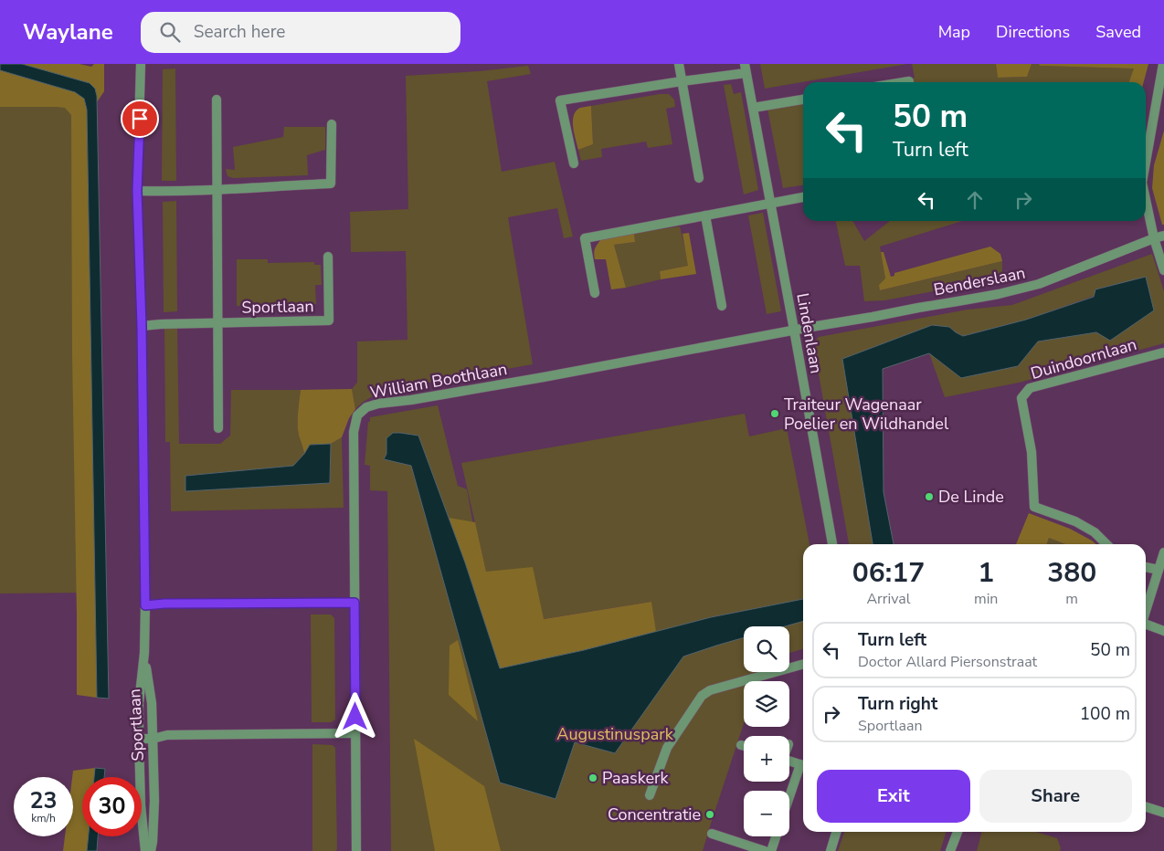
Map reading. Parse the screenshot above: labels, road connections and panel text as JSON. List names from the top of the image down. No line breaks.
{"streets":{"street":["Benderslaan","Sportlaan","Lindenlaan","Duindoornlaan","William Boothlaan"]},"crossings":[["Benderslaan","Lindenlaan"],["Benderslaan","William Boothlaan"],["Lindenlaan","William Boothlaan"]],"parks":["Augustinuspark"],"places":["Traiteur Wagenaar Poelier en Wildhandel","De Linde","Paaskerk","Concentratie"],"page":{"header":"Waylane","search":"Search here","nav":["Map","Directions","Saved"],"turn":["50 m","Turn left"],"eta":["06:17","Arrival","1","min","380","m"],"list":[{"name":"Turn left","note":"Doctor Allard Piersonstraat","value":"50 m"},{"name":"Turn right","note":"Sportlaan","value":"100 m"}],"map_buttons":["+","−"],"buttons":["Exit","Share"],"speed":"23 km/h","limit":"30"}}
